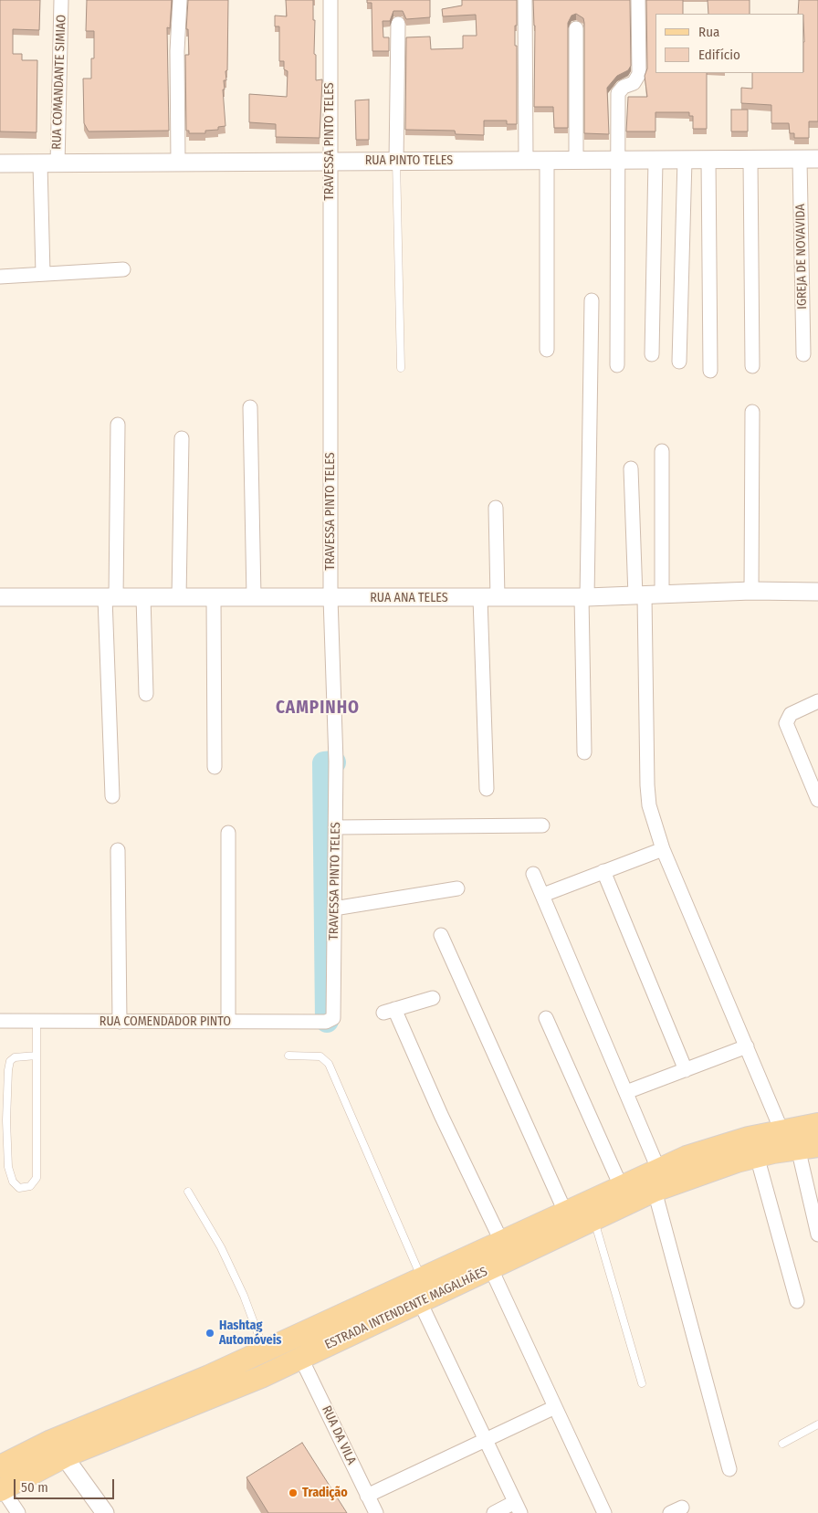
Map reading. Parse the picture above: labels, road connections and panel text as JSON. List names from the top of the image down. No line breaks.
{"streets":{"main road":["ESTRADA INTENDENTE MAGALHÃES"],"street":["RUA COMANDANTE SIMIAO","TRAVESSA PINTO TELES","RUA PINTO TELES","IGREJA DE NOVAVIDA","RUA ANA TELES","RUA COMENDADOR PINTO","RUA DA VILA"]},"crossings":[["RUA COMANDANTE SIMIAO","RUA PINTO TELES"],["TRAVESSA PINTO TELES","RUA PINTO TELES"],["TRAVESSA PINTO TELES","RUA ANA TELES"],["TRAVESSA PINTO TELES","RUA COMENDADOR PINTO"],["RUA PINTO TELES","IGREJA DE NOVAVIDA"],["ESTRADA INTENDENTE MAGALHÃES","RUA DA VILA"]],"districts":["CAMPINHO"],"places":["Hashtag Automóveis","Tradição"],"legend":["Rua","Edifício"],"scale_bar":"50 m"}
